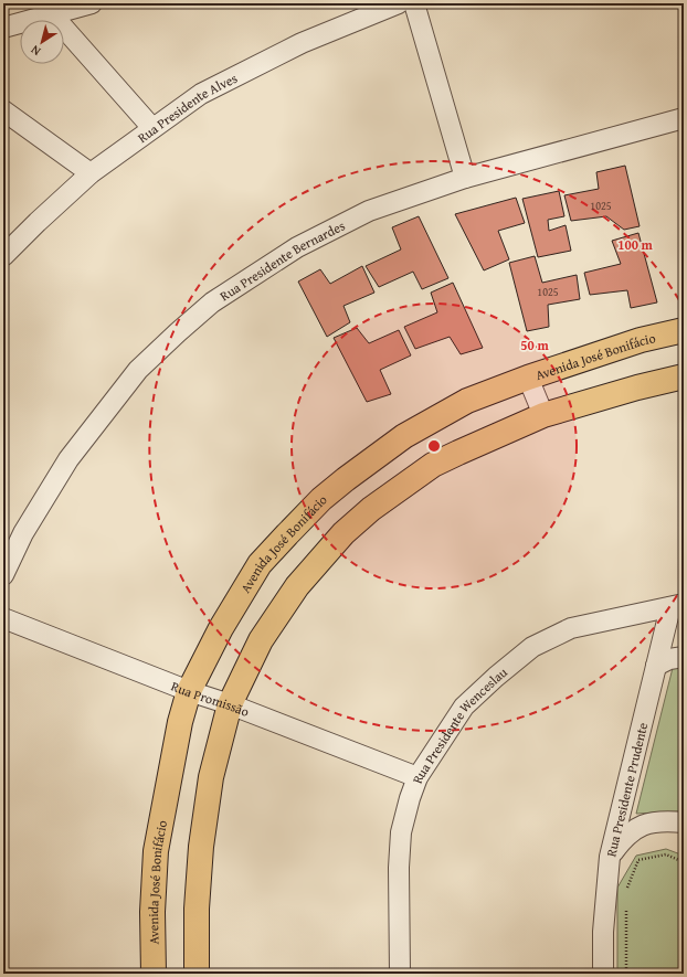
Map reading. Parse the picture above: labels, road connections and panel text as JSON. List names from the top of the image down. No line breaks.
{"streets":{"main road":["Avenida José Bonifácio"],"street":["Rua Presidente Alves","Rua Presidente Bernardes","Rua Promissão","Rua Presidente Wenceslau","Rua Presidente Prudente"]},"crossings":[["Avenida José Bonifácio","Rua Promissão"],["Rua Promissão","Rua Presidente Wenceslau"],["Rua Presidente Wenceslau","Rua Presidente Prudente"]],"house_numbers":["1025","1025"],"north":"bottom left","rings":["100 m","50 m"]}
